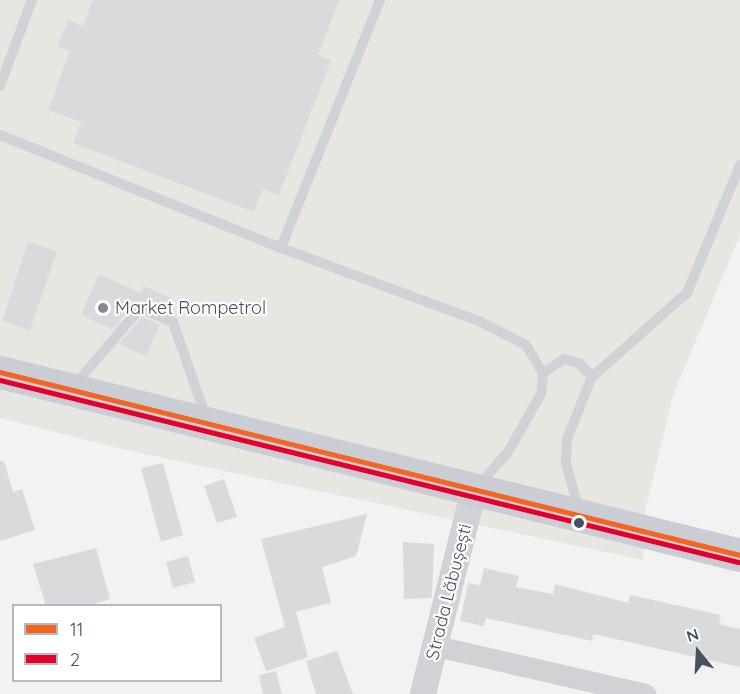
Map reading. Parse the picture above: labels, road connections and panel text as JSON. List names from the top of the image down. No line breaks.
{"streets":{"street":["Strada Lăbușești"]},"places":["Market Rompetrol"],"lines":["transit line 11","transit line 2"],"legend":["11","2"],"north":"top"}
